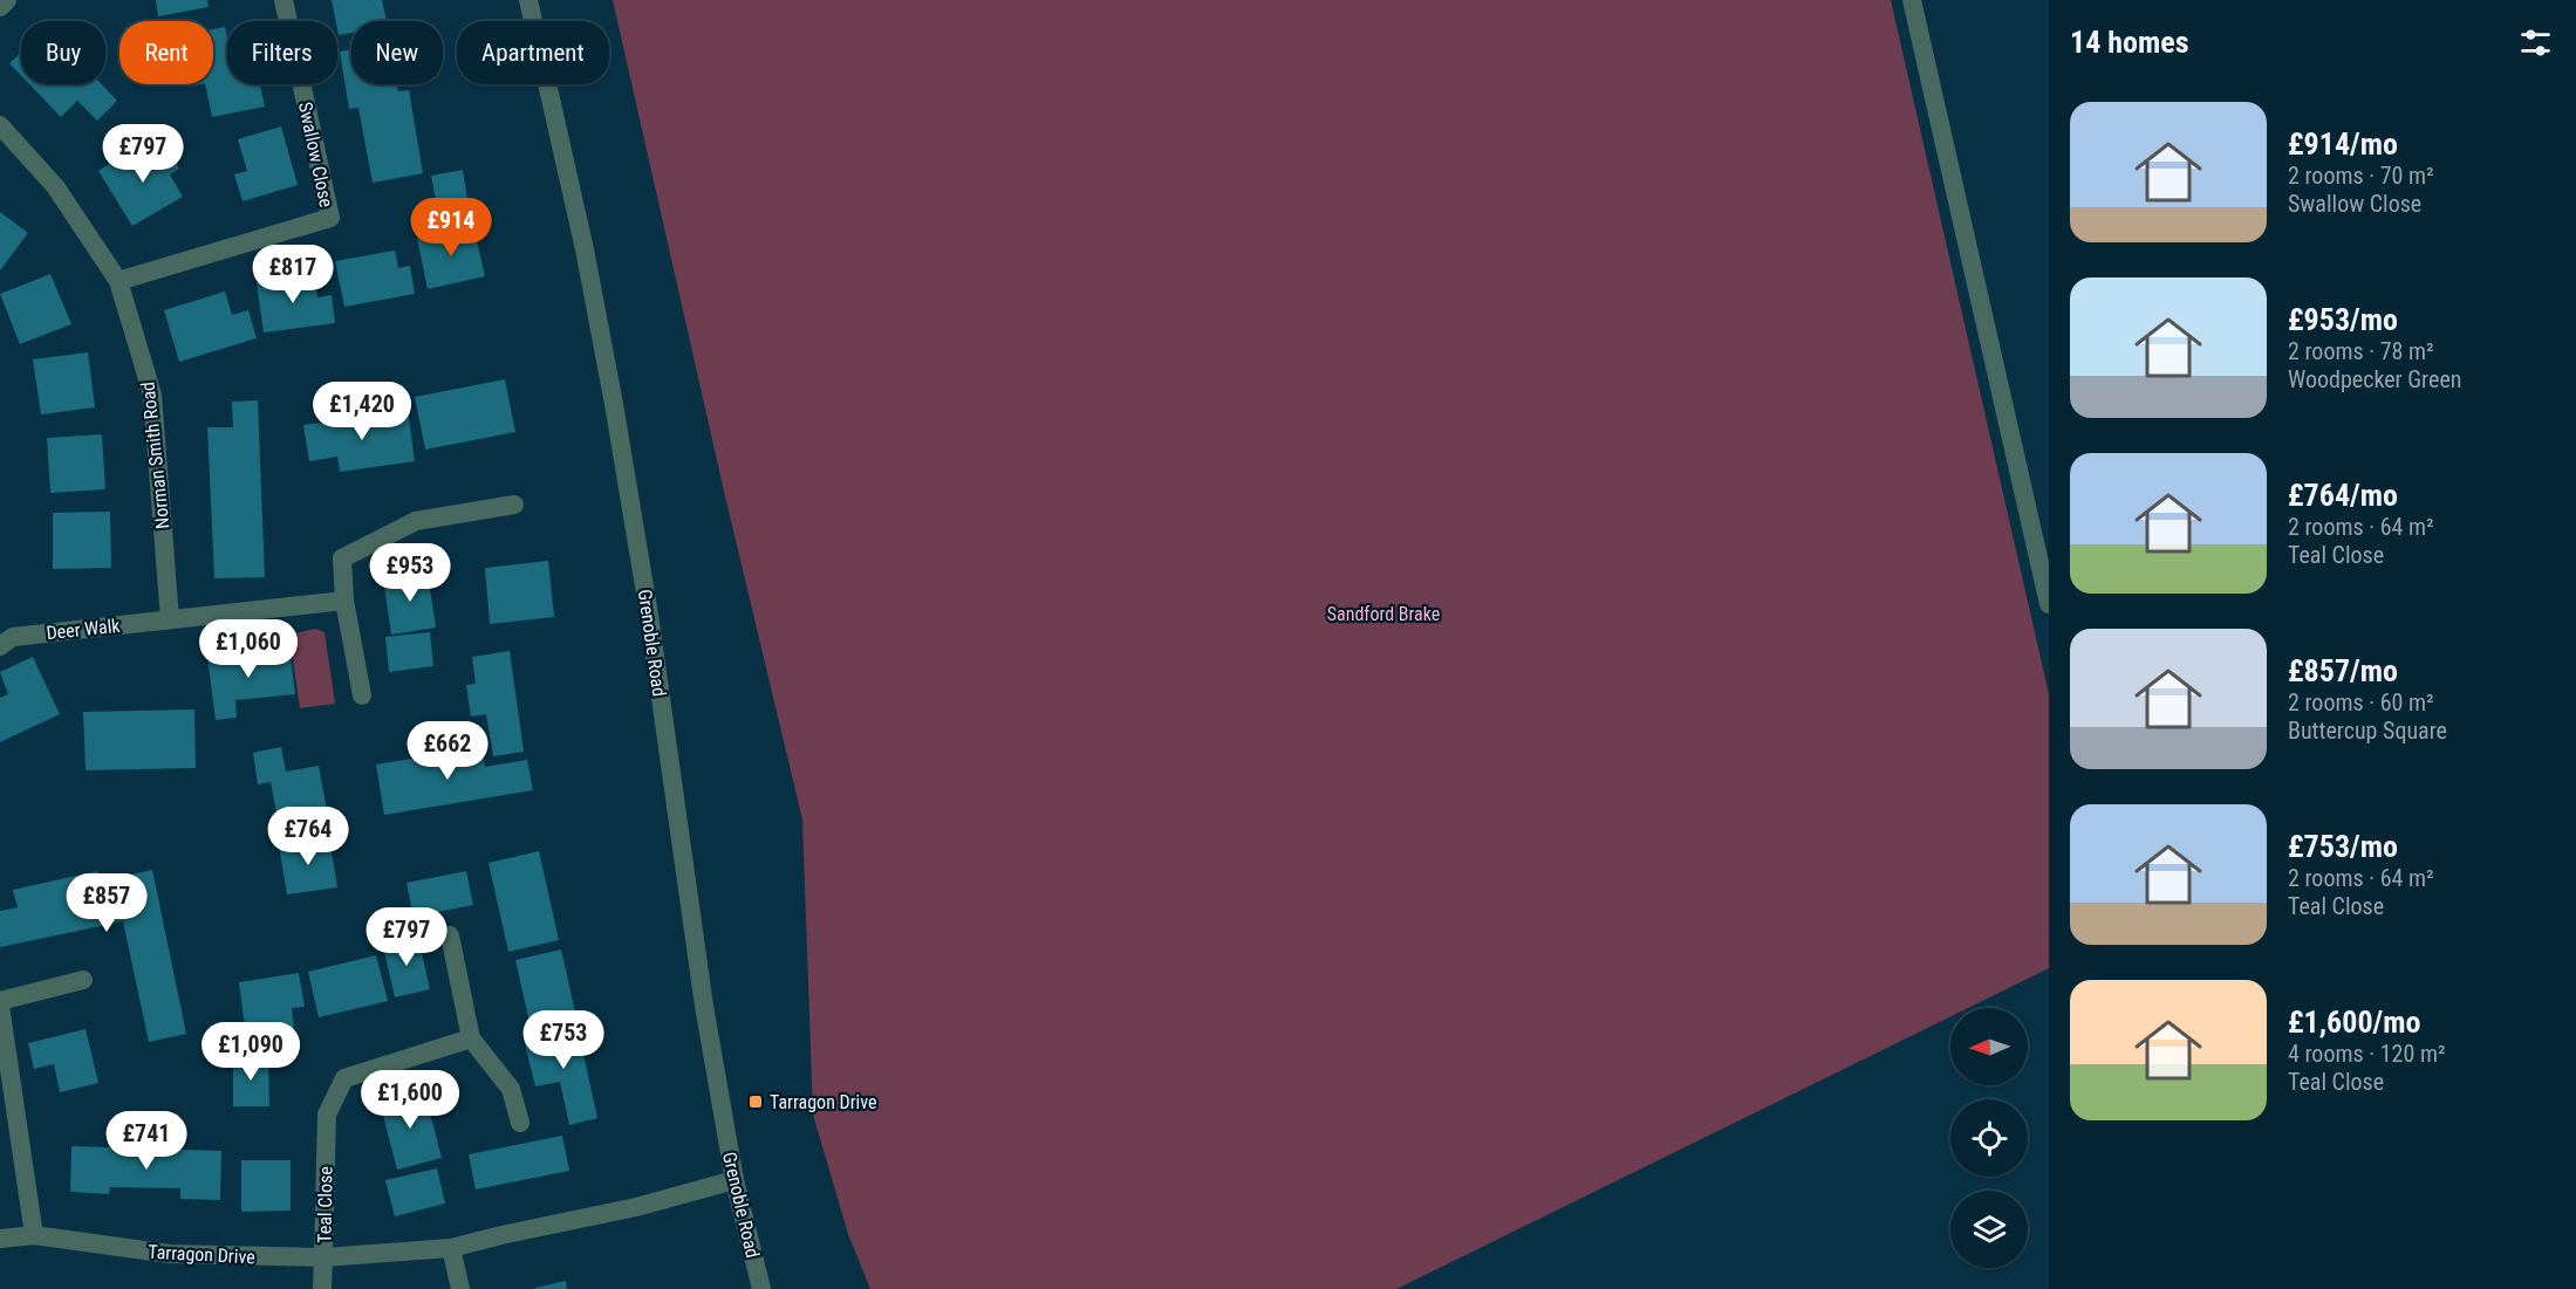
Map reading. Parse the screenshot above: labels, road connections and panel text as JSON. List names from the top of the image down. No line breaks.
{"streets":{"street":["Swallow Close","Norman Smith Road","Deer Walk","Grenoble Road","Teal Close","Tarragon Drive"]},"crossings":[["Swallow Close","Norman Smith Road"],["Norman Smith Road","Deer Walk"],["Grenoble Road","Tarragon Drive"],["Teal Close","Tarragon Drive"]],"parks":["Sandford Brake"],"places":{"transit":["Tarragon Drive"]},"north":"left","page":{"heading":"14 homes","chip":["Buy","Rent","Filters","New","Apartment"],"list":[{"name":"£914/mo","note":"2 rooms · 70 m² · Swallow Close"},{"name":"£953/mo","note":"2 rooms · 78 m² · Woodpecker Green"},{"name":"£764/mo","note":"2 rooms · 64 m² · Teal Close"},{"name":"£857/mo","note":"2 rooms · 60 m² · Buttercup Square"},{"name":"£753/mo","note":"2 rooms · 64 m² · Teal Close"},{"name":"£1,600/mo","note":"4 rooms · 120 m² · Teal Close"}],"price":["£797","£914","£817","£1,420","£953","£1,060","£662","£764","£857","£797","£753","£1,090","£1,600","£741"]}}
